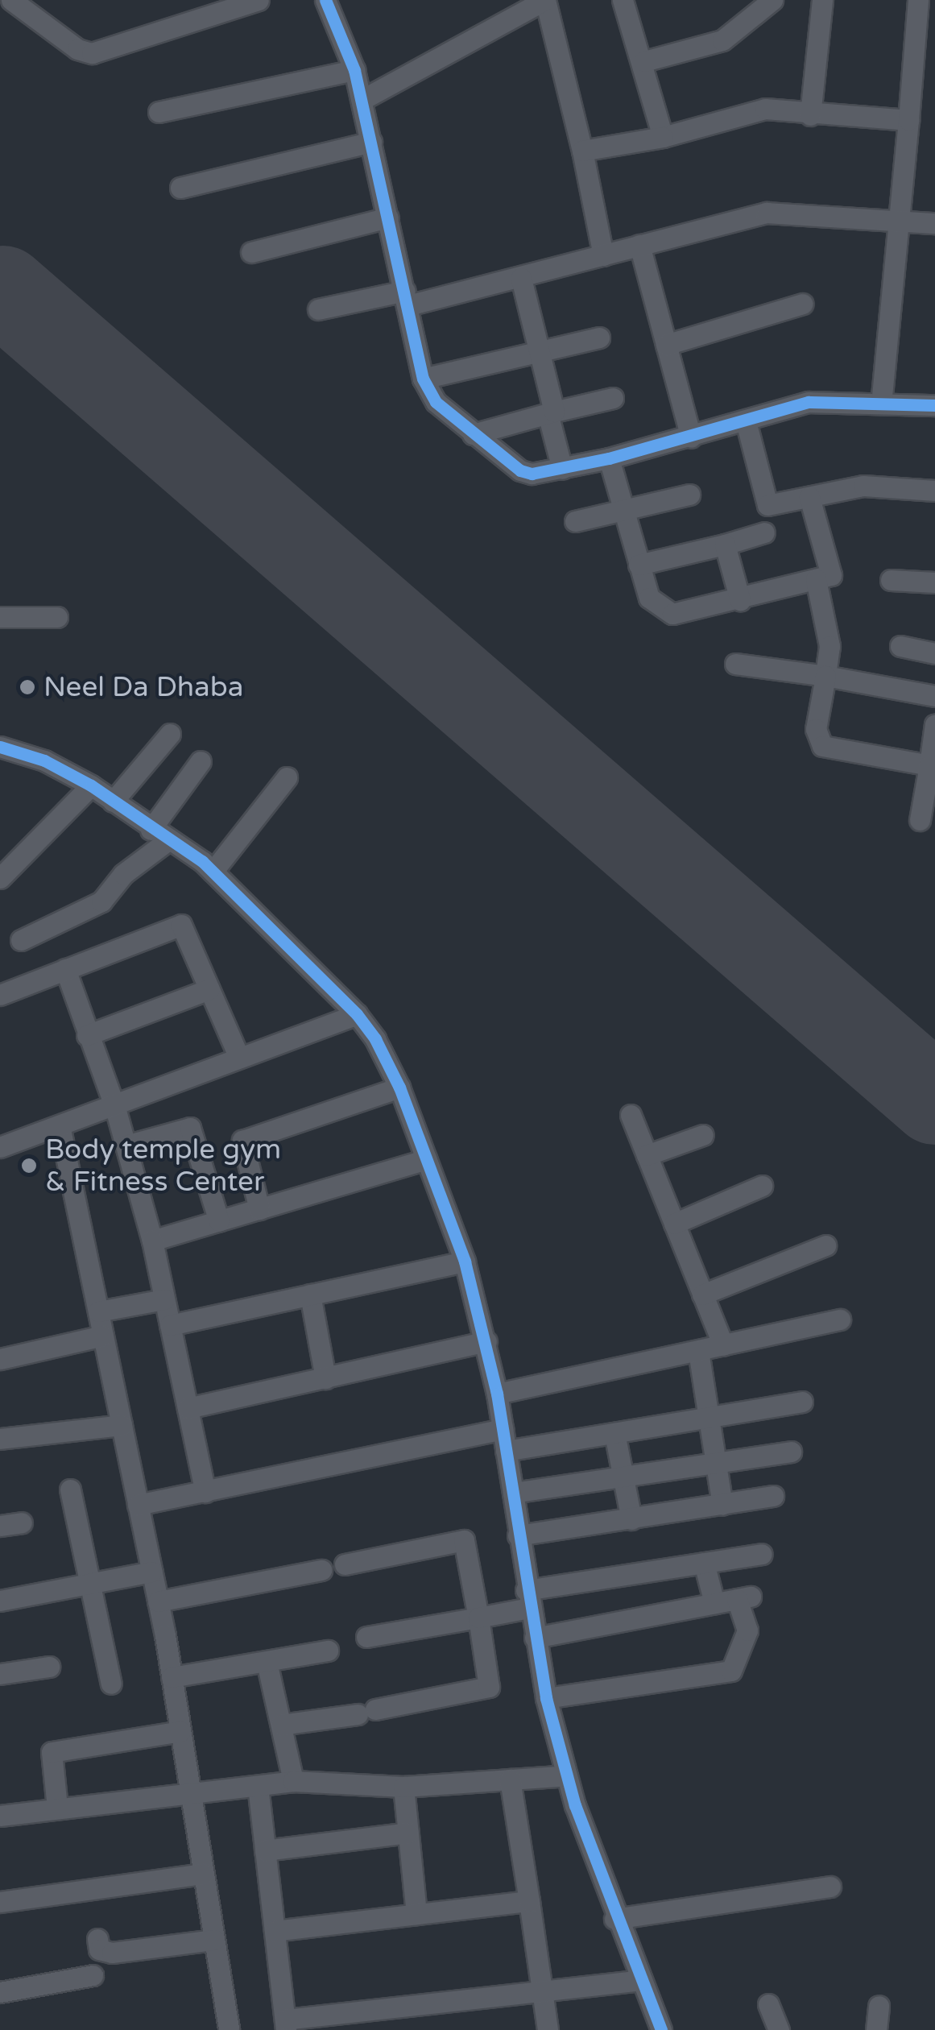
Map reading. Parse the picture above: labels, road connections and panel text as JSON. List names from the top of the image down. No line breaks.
{"places":["Neel Da Dhaba","Body temple gym & Fitness Center"]}
